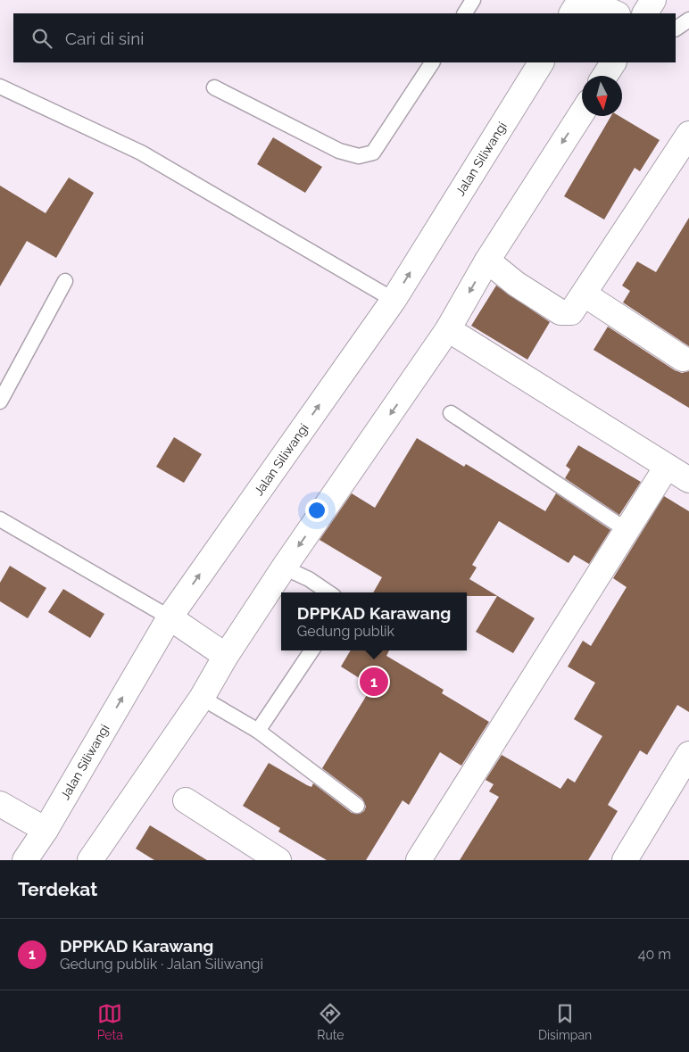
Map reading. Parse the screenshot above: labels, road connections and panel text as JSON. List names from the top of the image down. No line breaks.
{"streets":{"main road":["Jalan Siliwangi"]},"north":"bottom","page":{"search":"Cari di sini","popup":["DPPKAD Karawang","Gedung publik"],"pins":"1","heading":"Terdekat","list":[{"mark":"1","name":"DPPKAD Karawang","note":"Gedung publik · Jalan Siliwangi","value":"40 m"}],"nav":["Peta","Rute","Disimpan"]}}
